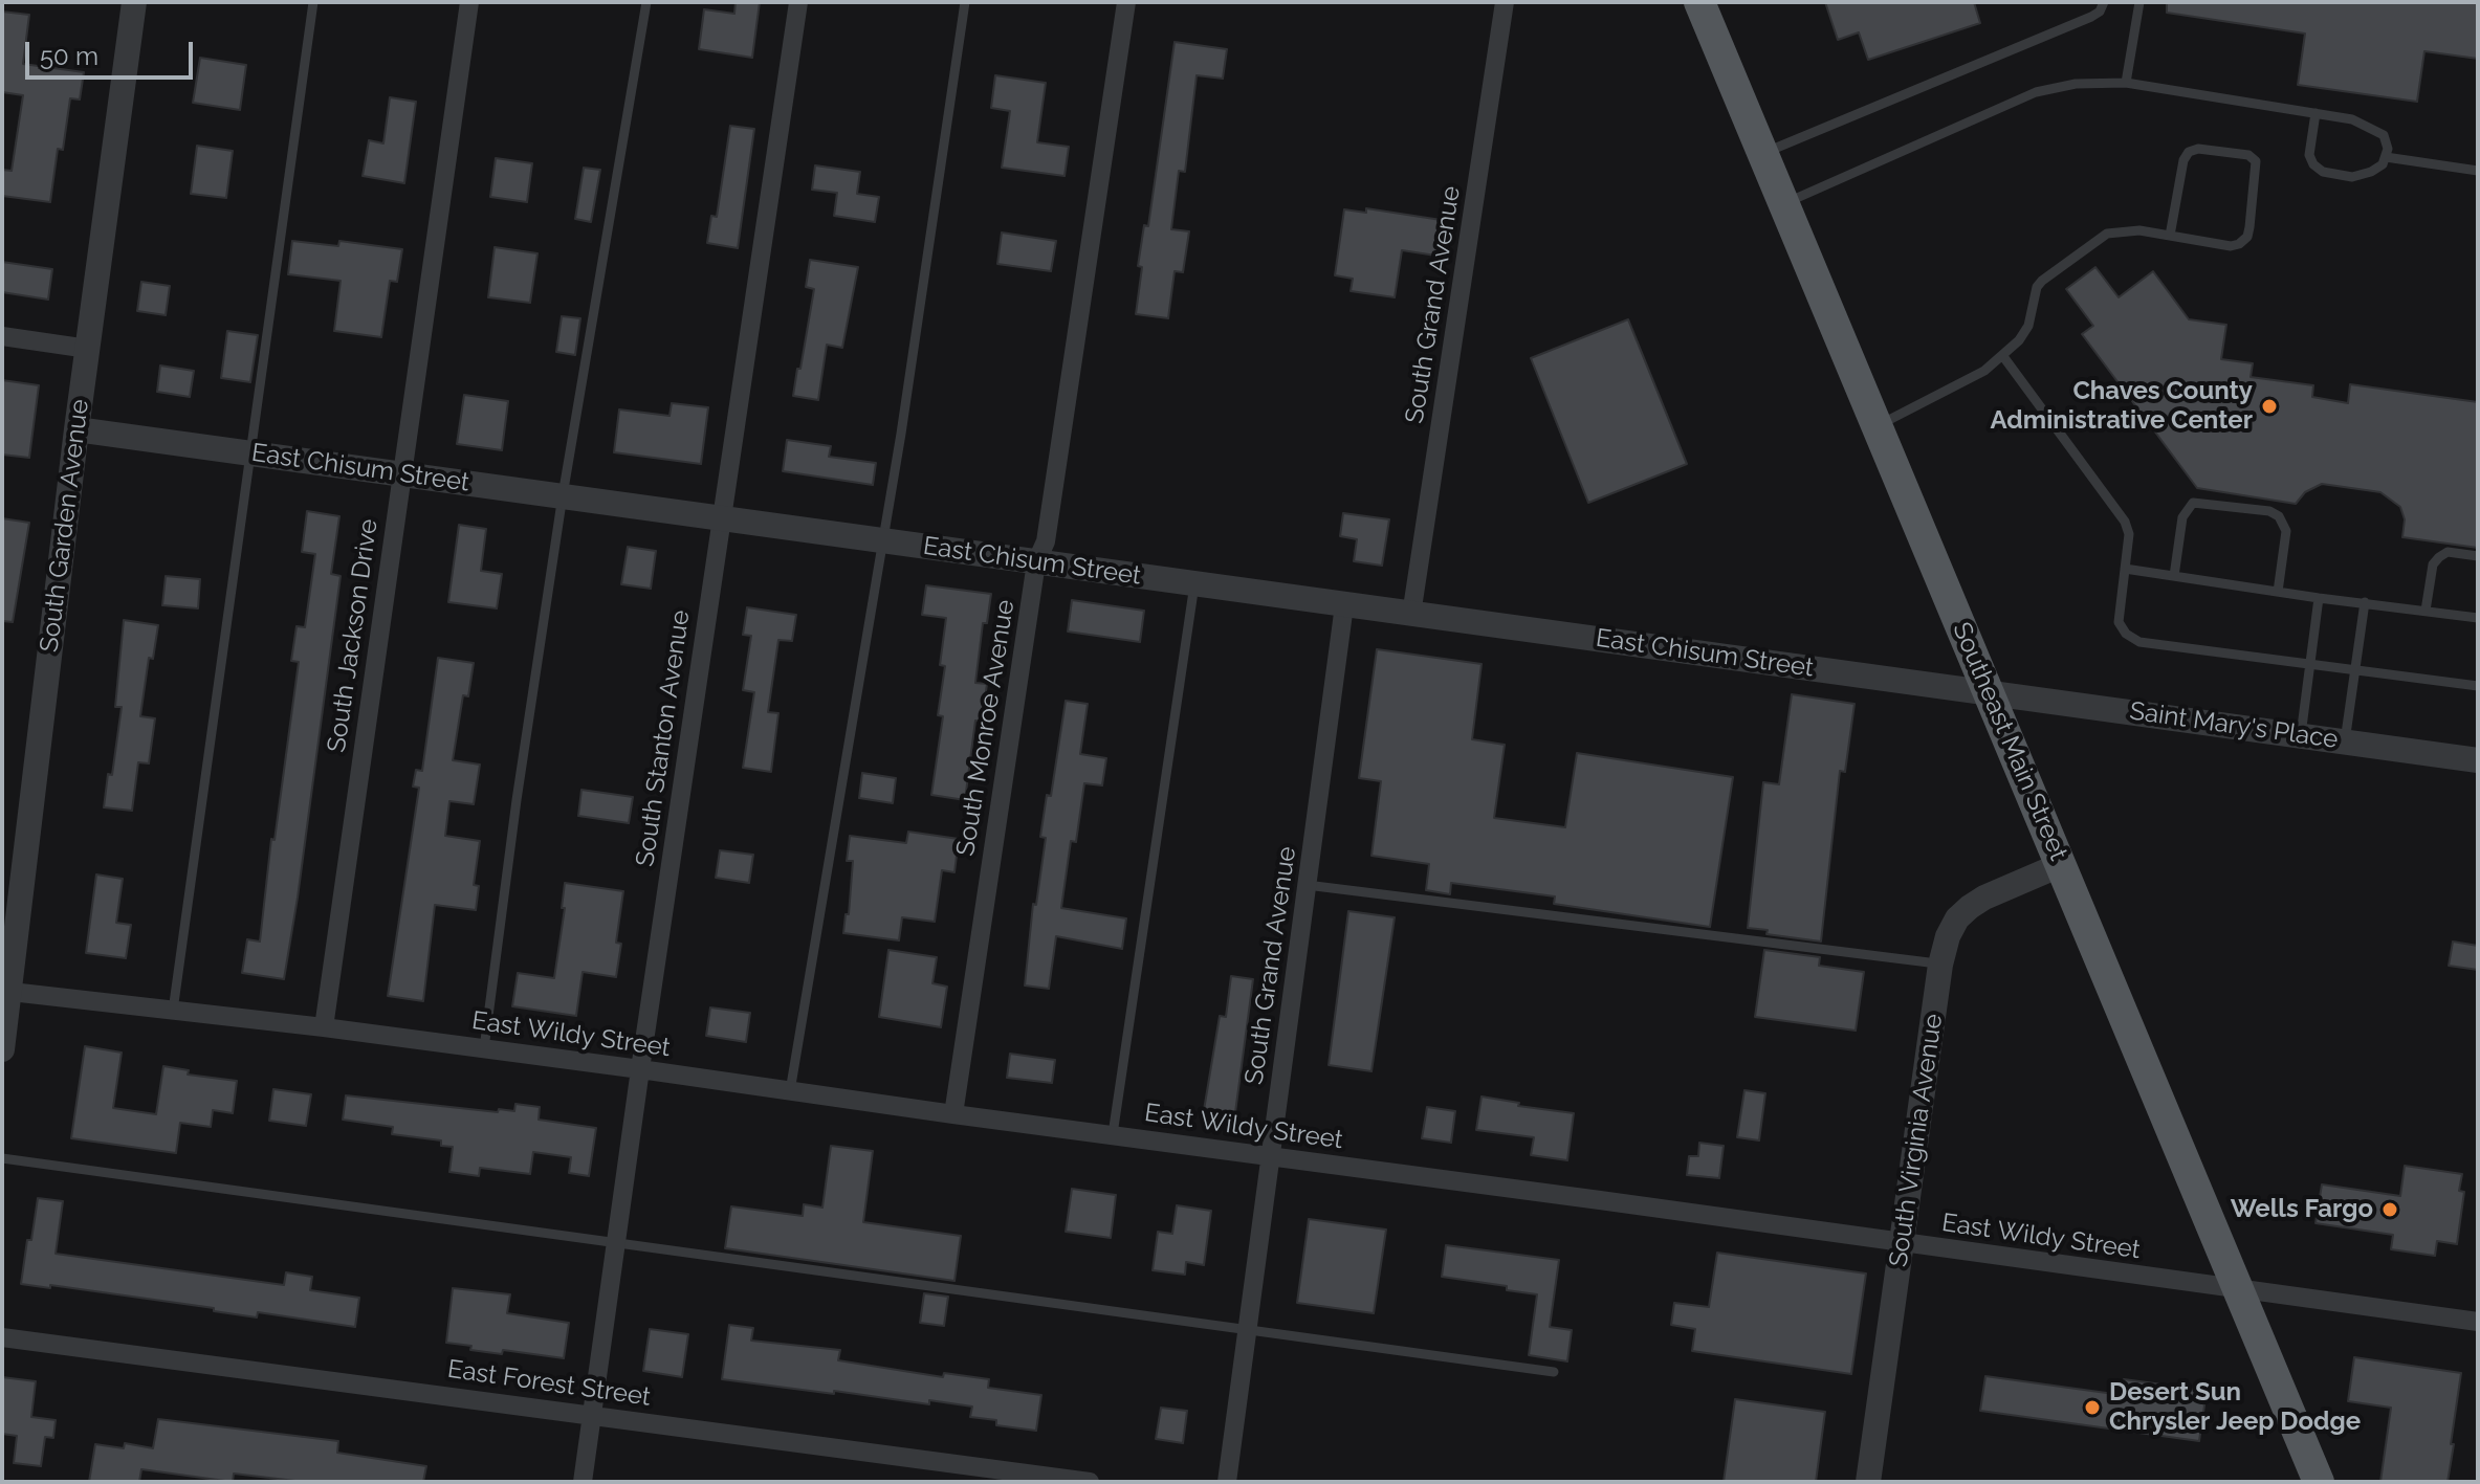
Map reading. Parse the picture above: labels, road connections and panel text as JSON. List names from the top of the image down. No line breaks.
{"streets":{"main road":["Southeast Main Street"],"street":["South Grand Avenue","East Chisum Street","South Garden Avenue","South Jackson Drive","Saint Mary's Place","South Monroe Avenue","South Stanton Avenue","East Wildy Street","South Virginia Avenue","East Forest Street"]},"crossings":[["South Grand Avenue","East Chisum Street"],["South Grand Avenue","East Wildy Street"],["East Chisum Street","South Garden Avenue"],["East Chisum Street","South Jackson Drive"],["East Chisum Street","Saint Mary's Place"],["East Chisum Street","South Monroe Avenue"],["East Chisum Street","South Stanton Avenue"],["East Chisum Street","Southeast Main Street"],["South Garden Avenue","East Wildy Street"],["South Jackson Drive","East Wildy Street"],["Saint Mary's Place","Southeast Main Street"],["South Monroe Avenue","East Wildy Street"],["South Stanton Avenue","East Wildy Street"],["South Stanton Avenue","East Forest Street"],["Southeast Main Street","East Wildy Street"],["Southeast Main Street","South Virginia Avenue"],["East Wildy Street","South Virginia Avenue"]],"places":["Chaves County Administrative Center","Wells Fargo","Desert Sun Chrysler Jeep Dodge"],"scale_bar":"50 m"}
